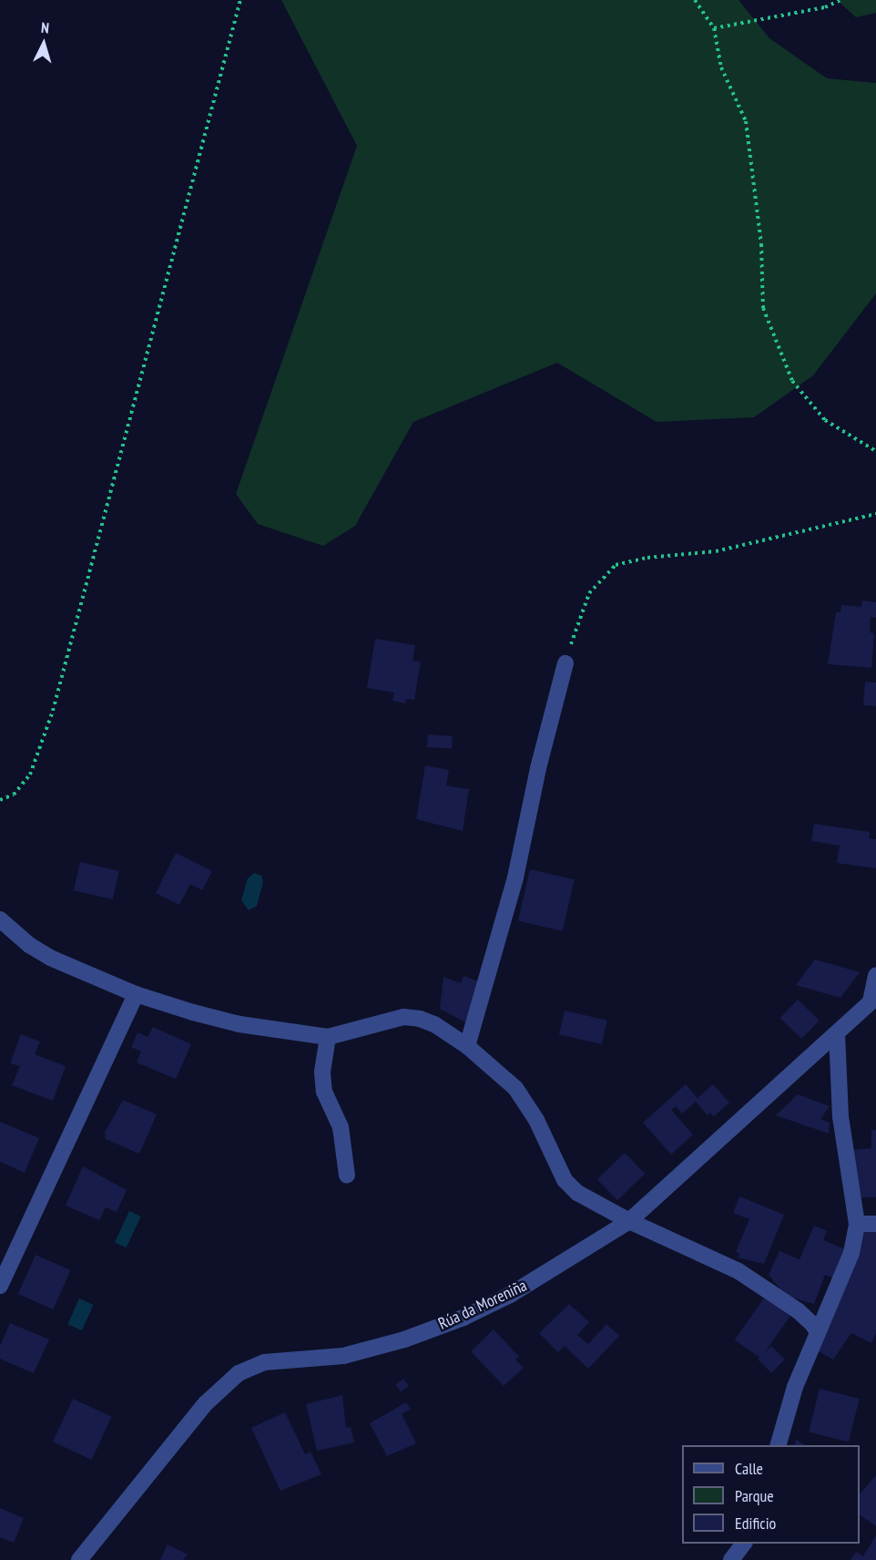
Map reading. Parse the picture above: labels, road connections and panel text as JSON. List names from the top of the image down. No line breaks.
{"streets":{"street":["Rúa da Moreniña"]},"legend":["Calle","Parque","Edificio"],"north":"top"}
